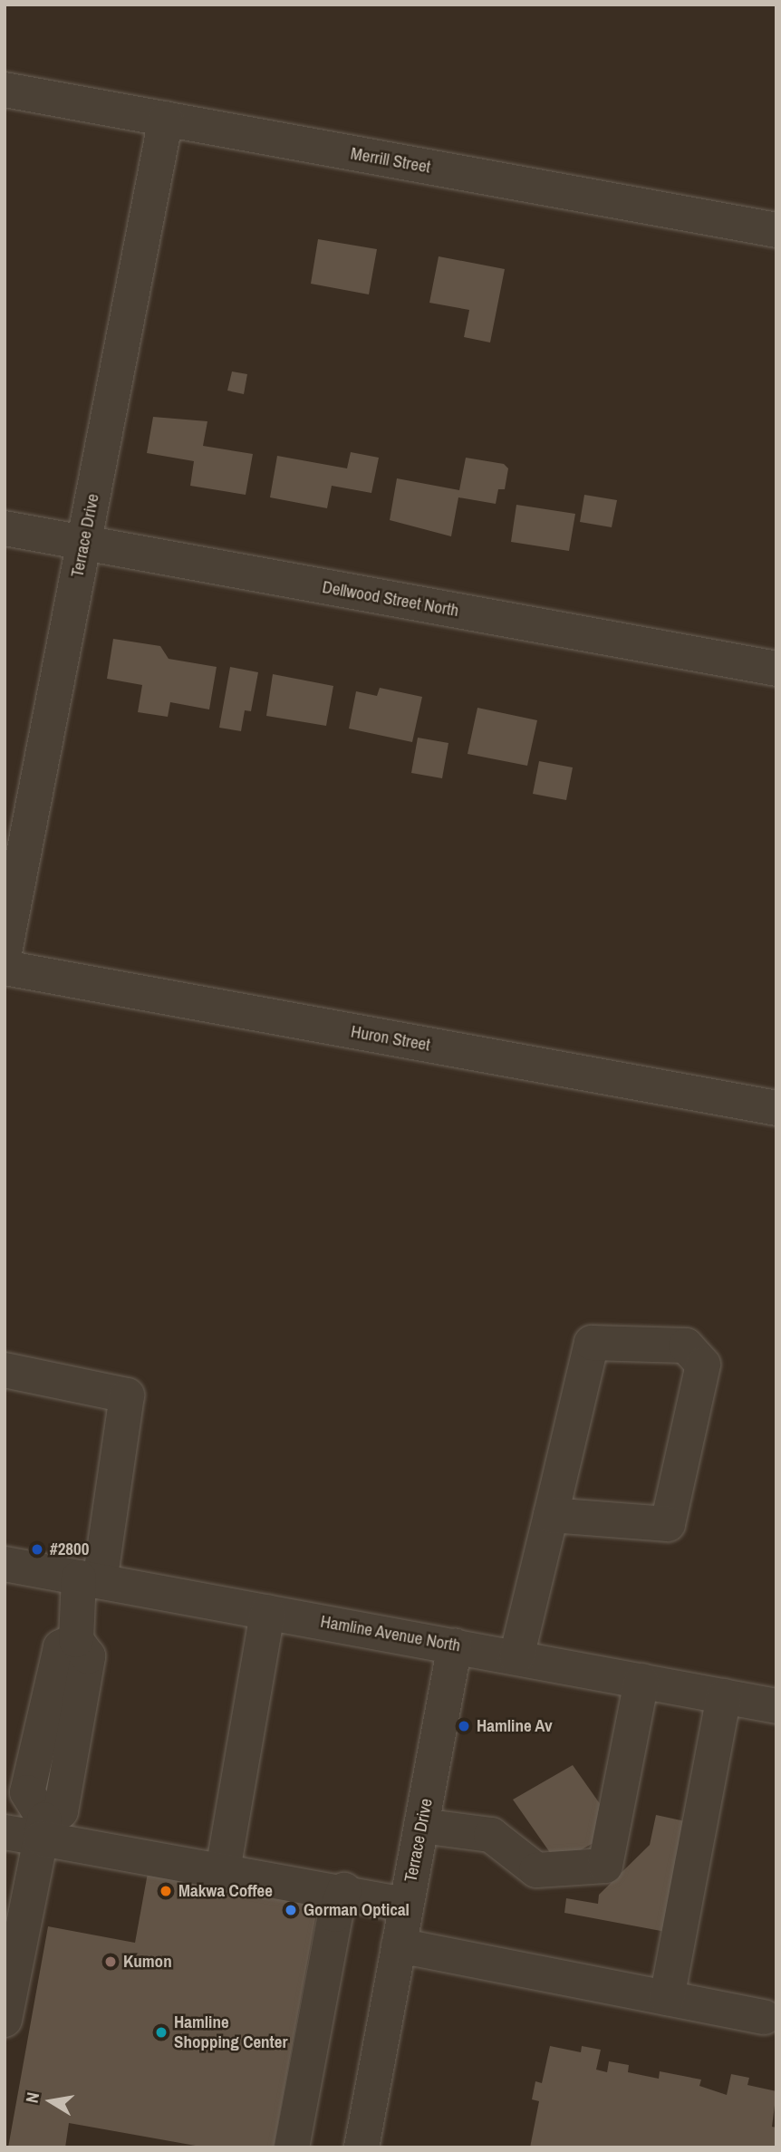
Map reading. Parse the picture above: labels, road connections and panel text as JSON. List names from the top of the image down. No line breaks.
{"streets":{"street":["Merrill Street","Terrace Drive","Dellwood Street North","Huron Street","Hamline Avenue North"]},"crossings":[["Merrill Street","Terrace Drive"],["Terrace Drive","Dellwood Street North"],["Terrace Drive","Hamline Avenue North"]],"places":["#2800","Hamline Av","Makwa Coffee","Gorman Optical","Kumon","Hamline Shopping Center"],"north":"left"}
